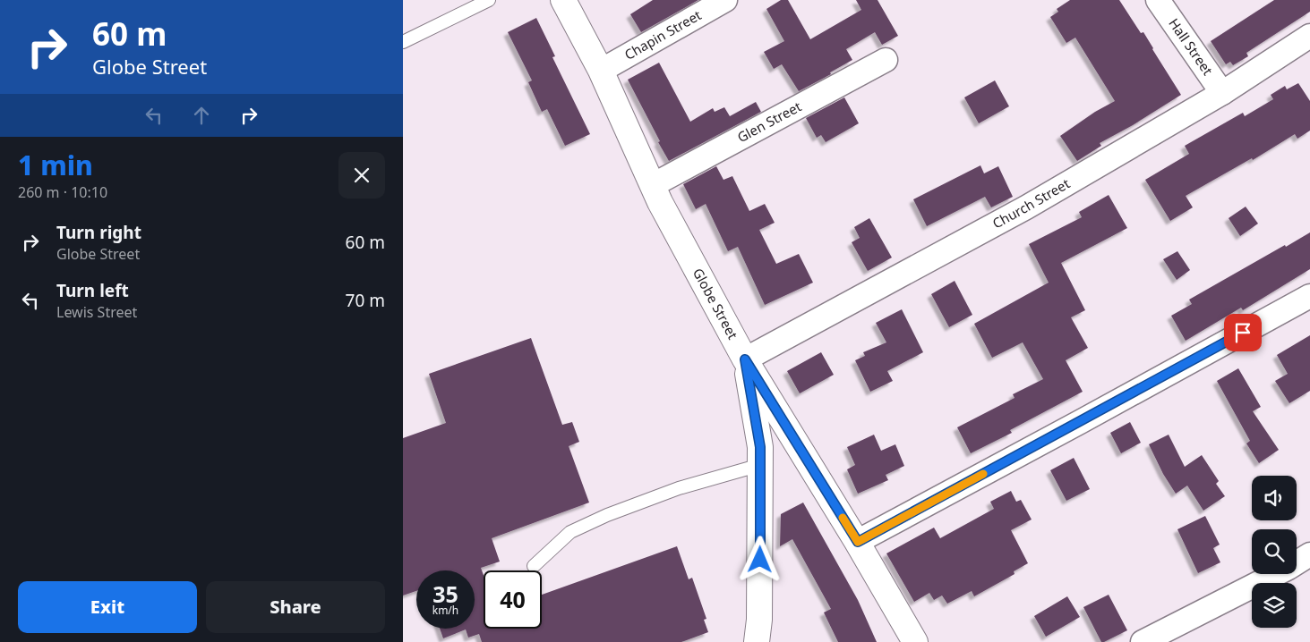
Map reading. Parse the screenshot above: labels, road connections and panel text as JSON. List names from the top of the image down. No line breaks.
{"streets":{"main road":["Globe Street"],"street":["Chapin Street","Hall Street","Glen Street","Church Street"]},"crossings":[["Chapin Street","Globe Street"],["Hall Street","Church Street"],["Glen Street","Globe Street"],["Church Street","Globe Street"]],"page":{"turn":["60 m","Globe Street"],"heading":["1 min","260 m · 10:10"],"list":[{"name":"Turn right","note":"Globe Street","value":"60 m"},{"name":"Turn left","note":"Lewis Street","value":"70 m"}],"speed":"35 km/h","limit":"40","buttons":["Exit","Share"]}}
